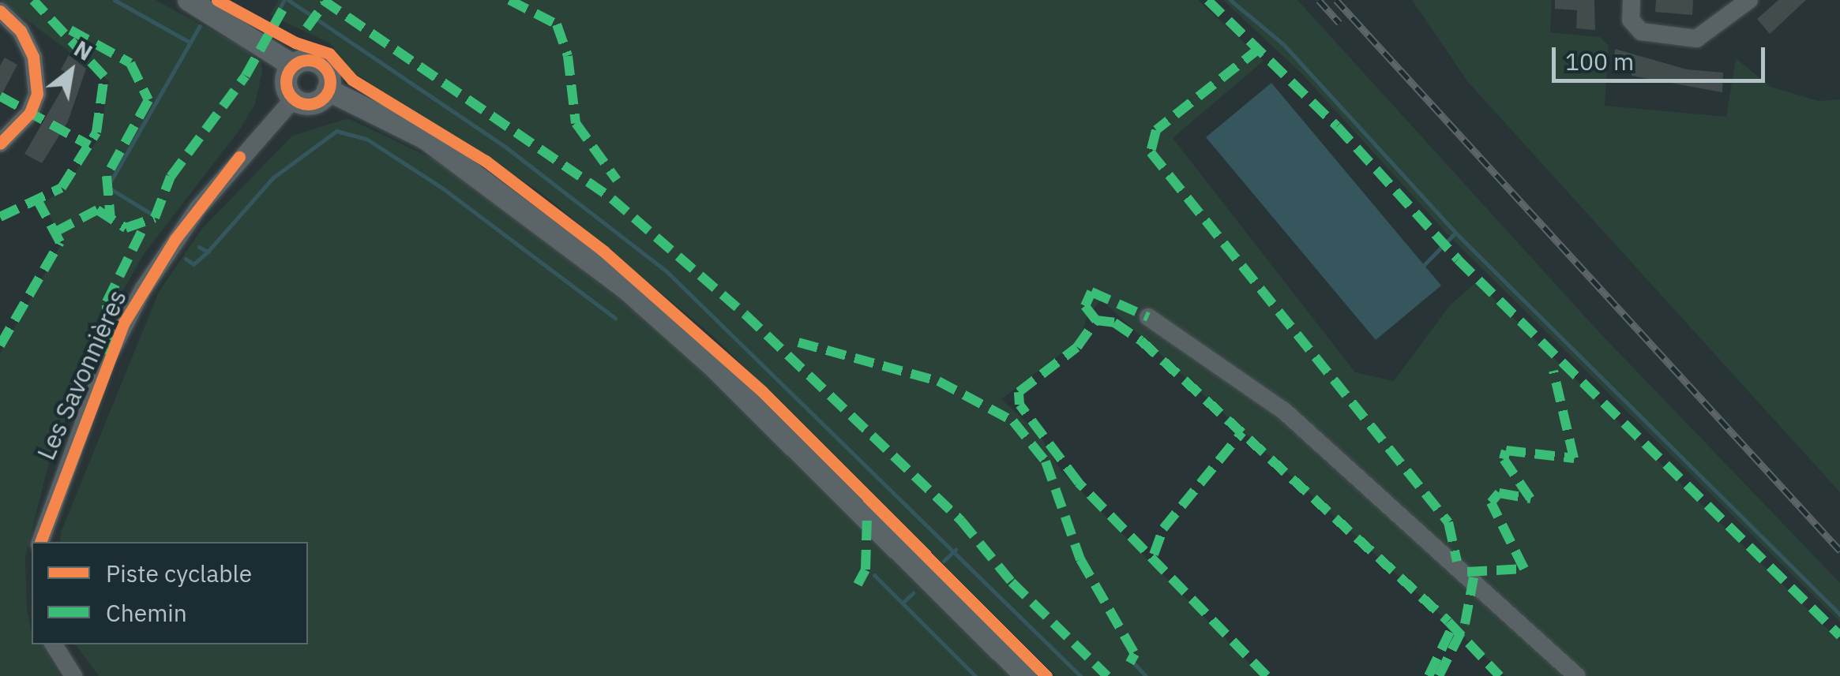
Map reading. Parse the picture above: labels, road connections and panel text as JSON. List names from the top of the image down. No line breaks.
{"streets":{"street":["Les Savonnières"]},"legend":["Piste cyclable","Chemin"],"scale_bar":"100 m","north":"top right"}
